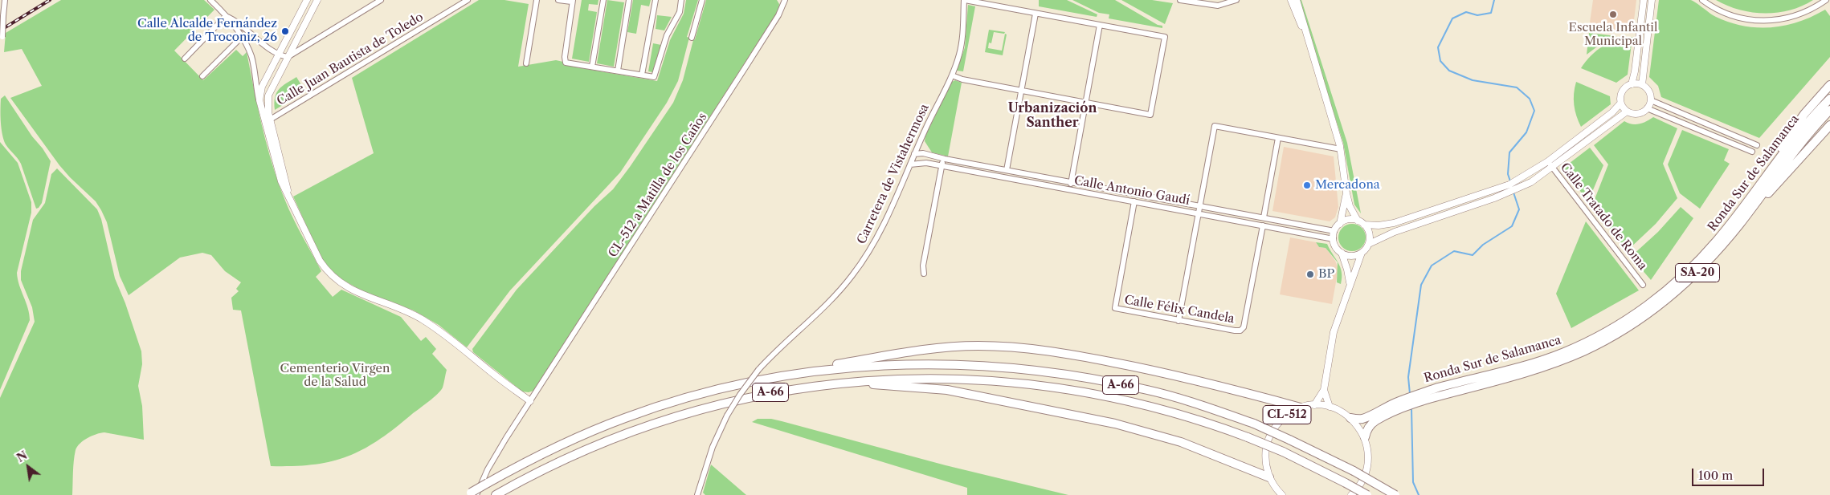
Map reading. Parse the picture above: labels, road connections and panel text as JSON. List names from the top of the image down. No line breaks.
{"streets":{"highway":["Ronda Sur de Salamanca","SA-20","A-66"],"main road":["CL-512"],"street":["Calle Juan Bautista de Toledo","Carretera de Vistahermosa","CL-512 a Matilla de los Caños","Calle Antonio Gaudí","Calle Tratado de Roma","Calle Félix Candela"]},"crossings":[["Ronda Sur de Salamanca","CL-512"],["Carretera de Vistahermosa","Calle Antonio Gaudí"],["CL-512 a Matilla de los Caños","A-66"],["Calle Antonio Gaudí","Calle Félix Candela"],["Calle Antonio Gaudí","CL-512"]],"districts":["Urbanización Santher"],"parks":["Cementerio Virgen de la Salud"],"places":["Escuela Infantil Municipal","Calle Alcalde Fernández de Troconiz, 26","Mercadona","BP"],"scale_bar":"100 m","north":"top left"}
